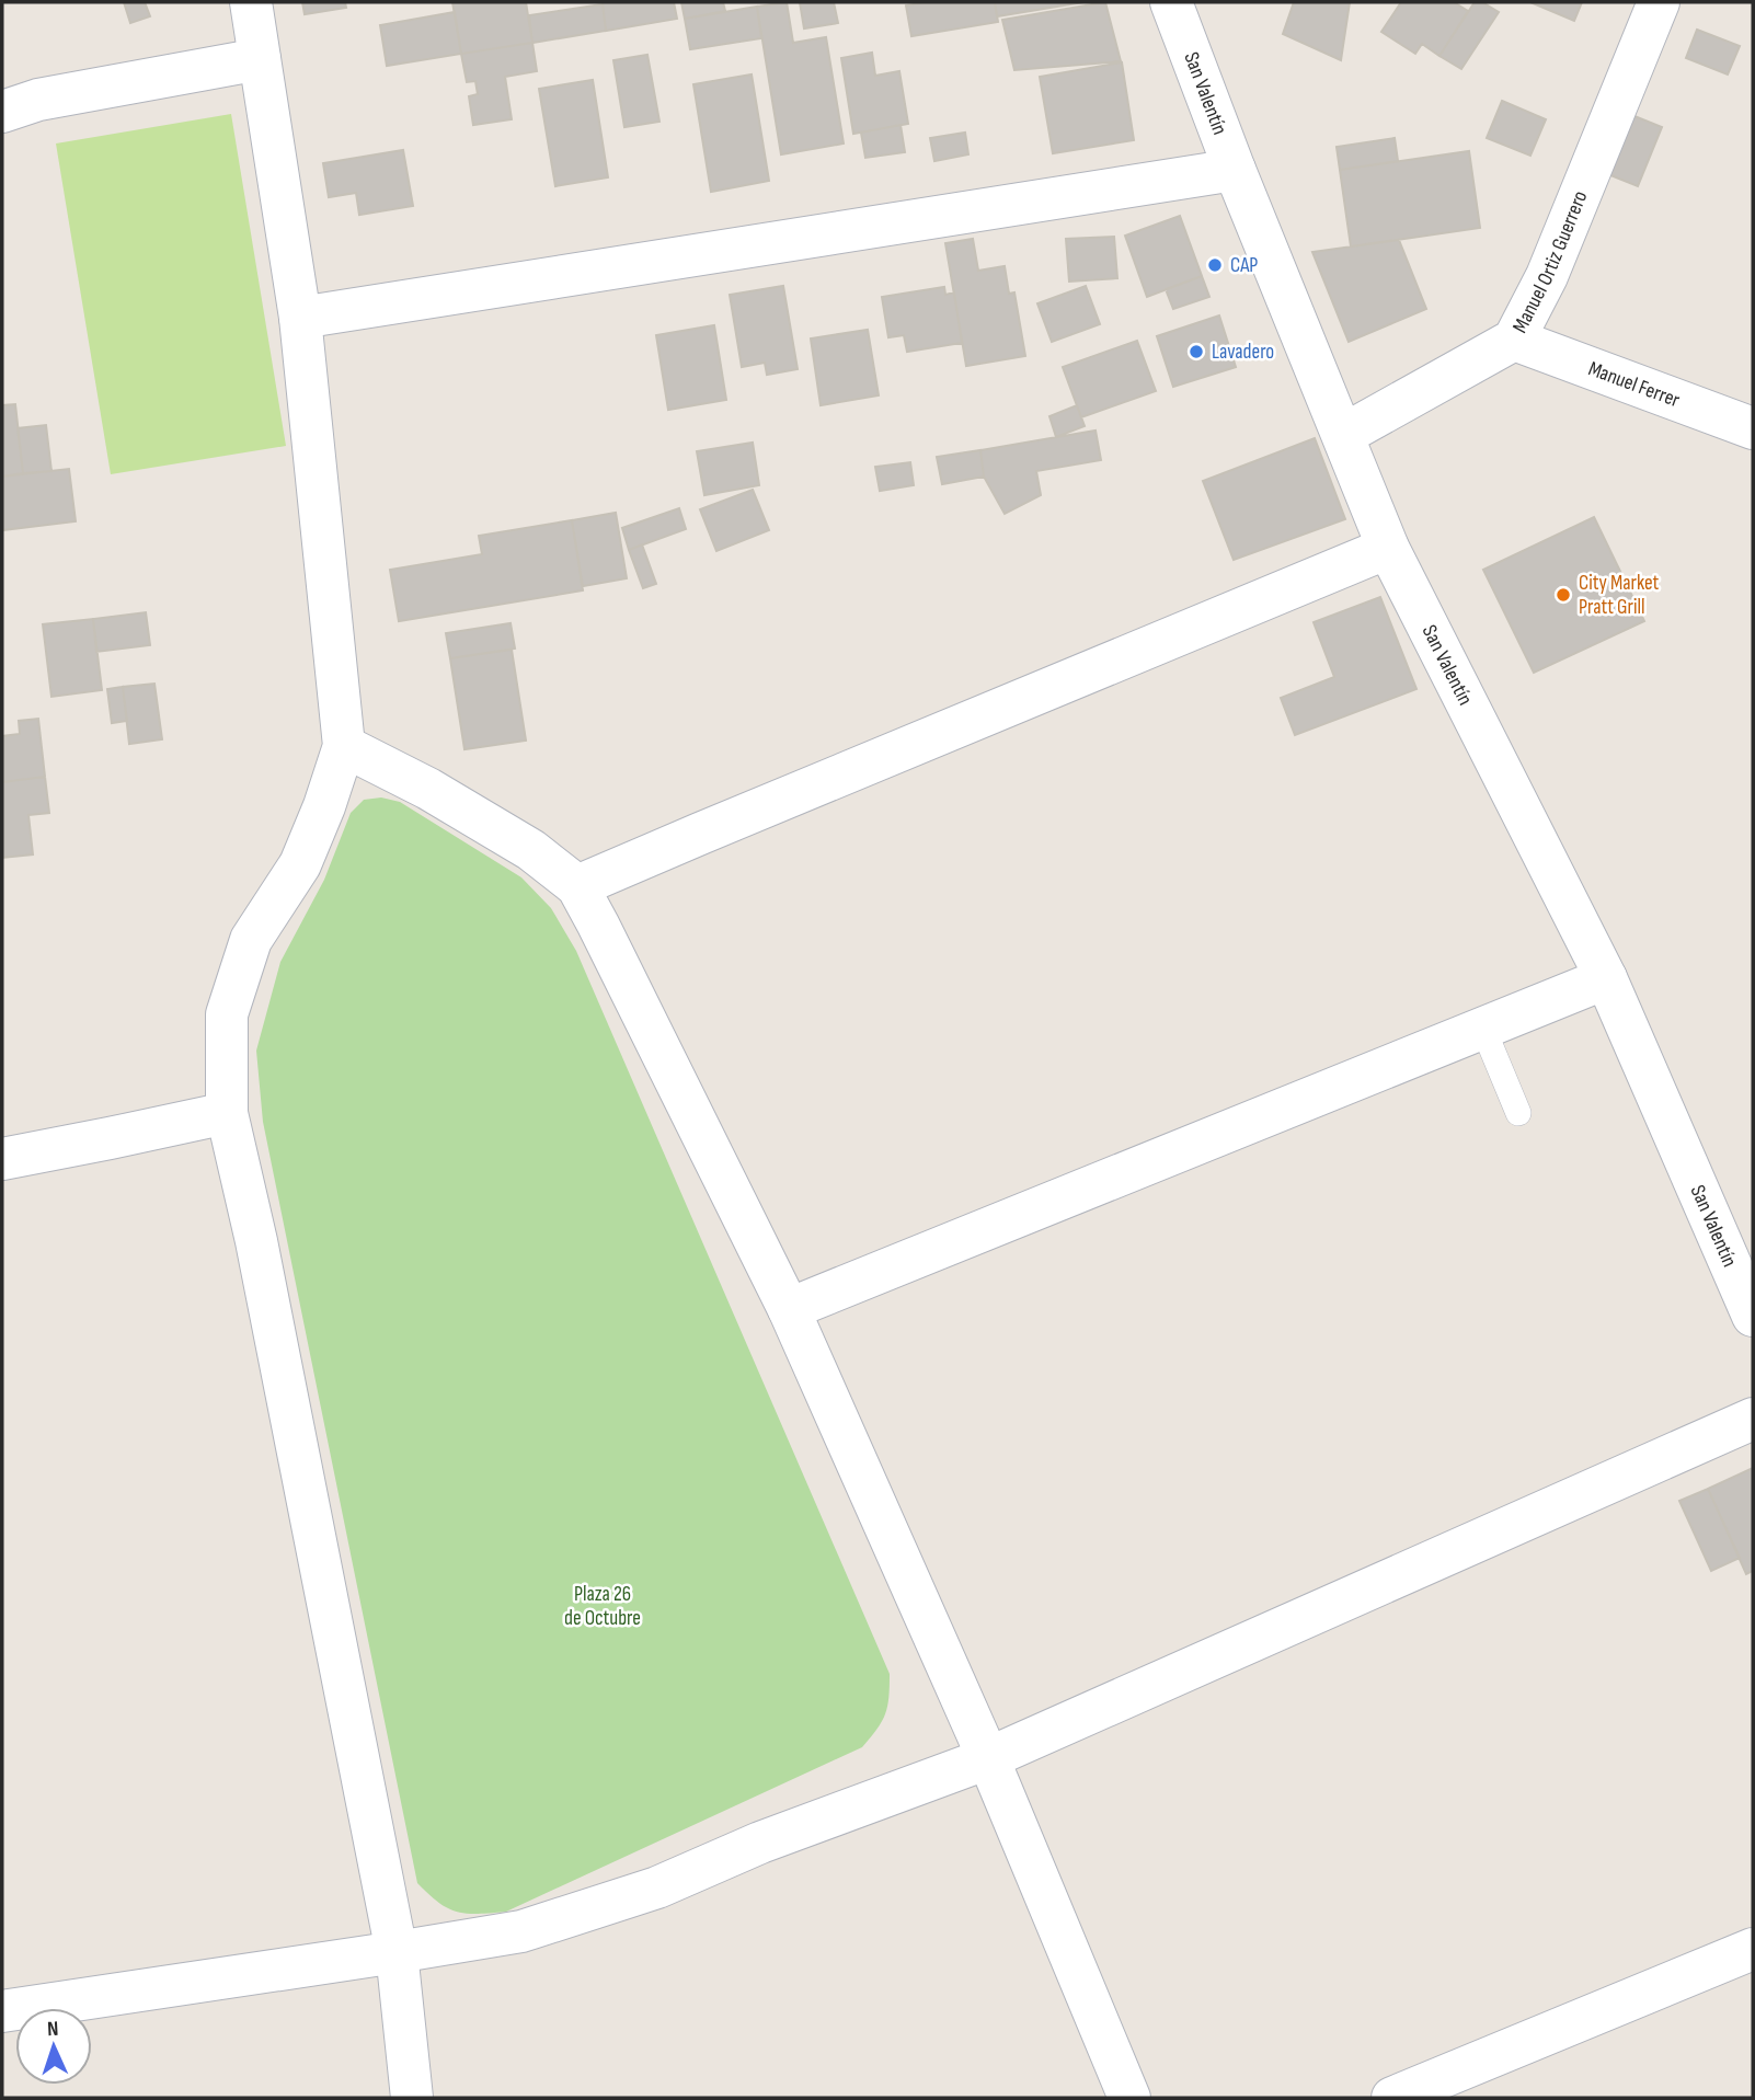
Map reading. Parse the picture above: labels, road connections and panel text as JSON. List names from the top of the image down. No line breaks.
{"streets":{"street":["San Valentín","Manuel Ortiz Guerrero","Manuel Ferrer"]},"crossings":[["San Valentín","Manuel Ortiz Guerrero"],["Manuel Ortiz Guerrero","Manuel Ferrer"]],"parks":["Plaza 26 de Octubre"],"places":["CAP","Lavadero","City Market Pratt Grill"],"north":"top"}
